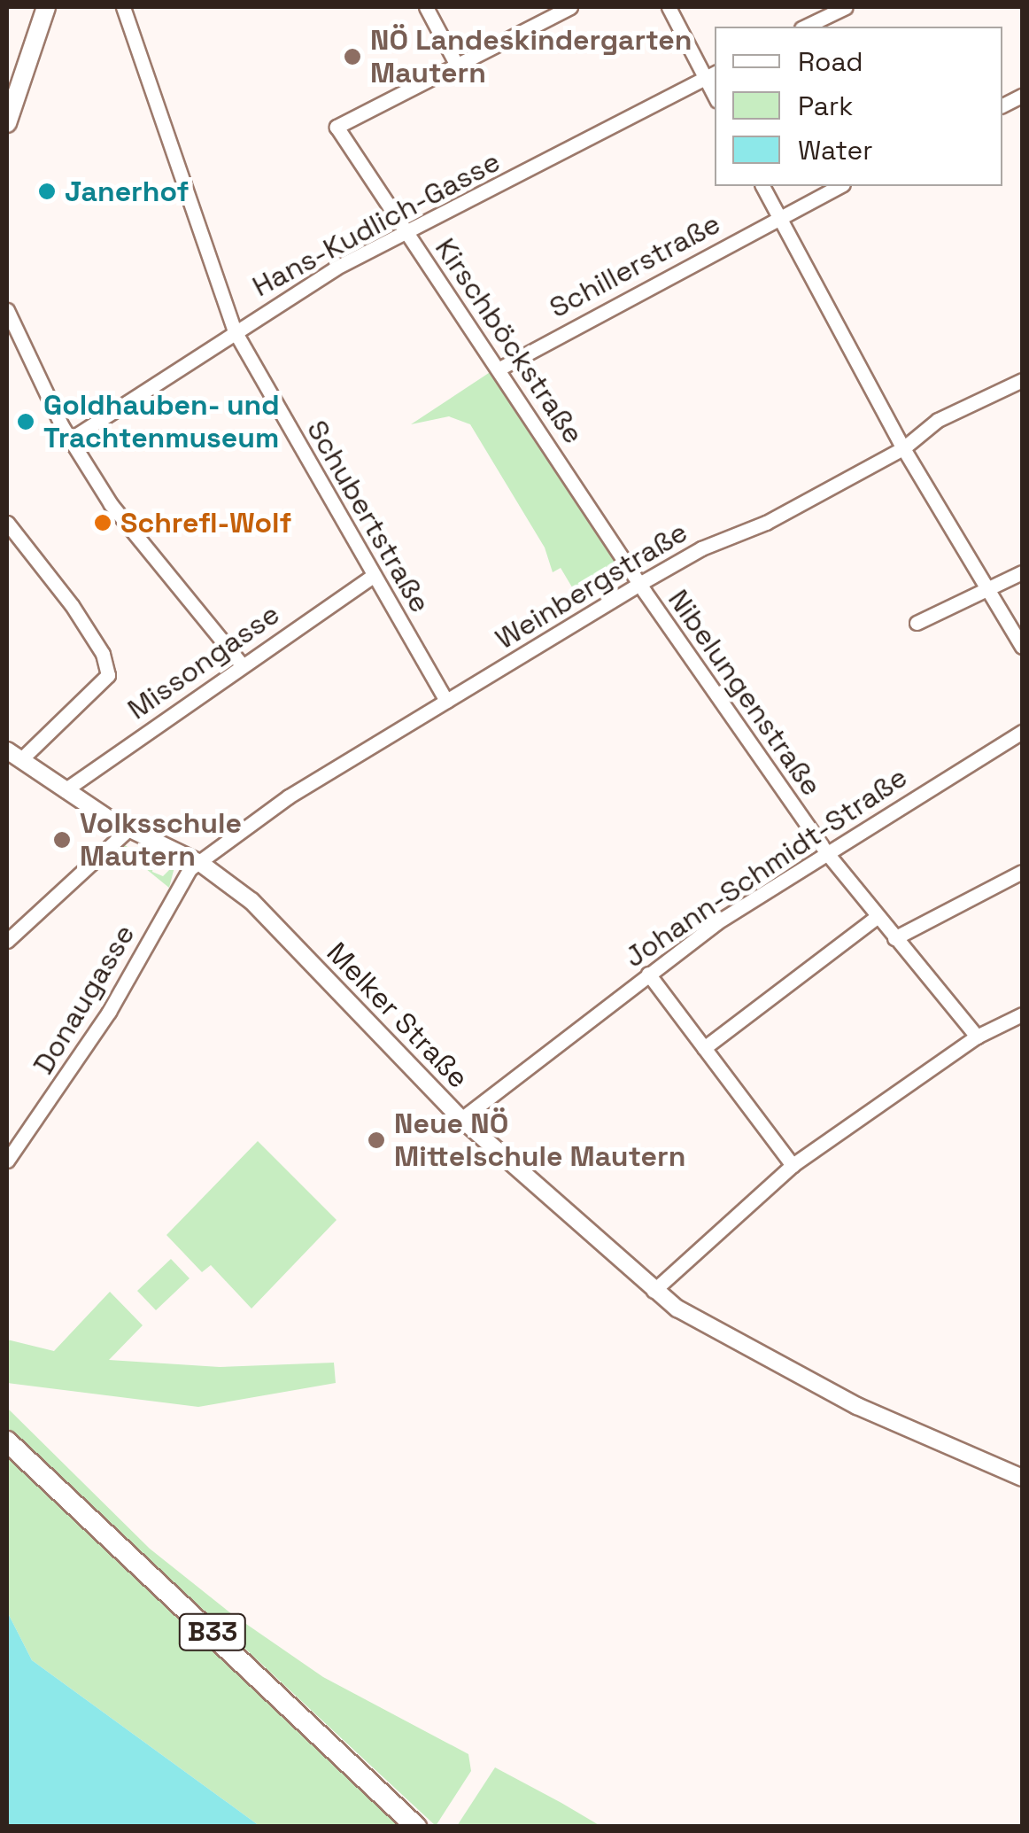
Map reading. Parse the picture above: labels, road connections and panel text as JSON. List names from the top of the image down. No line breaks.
{"streets":{"main road":["B33"],"street":["Hans-Kudlich-Gasse","Schillerstraße","Kirschböckstraße","Schubertstraße","Weinbergstraße","Missongasse","Nibelungenstraße","Johann-Schmidt-Straße","Donaugasse","Melker Straße"]},"crossings":[["Hans-Kudlich-Gasse","Kirschböckstraße"],["Hans-Kudlich-Gasse","Schubertstraße"],["Schillerstraße","Kirschböckstraße"],["Kirschböckstraße","Weinbergstraße"],["Kirschböckstraße","Nibelungenstraße"],["Schubertstraße","Weinbergstraße"],["Schubertstraße","Missongasse"],["Weinbergstraße","Nibelungenstraße"],["Weinbergstraße","Donaugasse"],["Weinbergstraße","Melker Straße"],["Missongasse","Melker Straße"],["Nibelungenstraße","Johann-Schmidt-Straße"],["Johann-Schmidt-Straße","Melker Straße"],["Donaugasse","Melker Straße"]],"places":["NÖ Landeskindergarten Mautern","Janerhof","Goldhauben- und Trachtenmuseum","Schrefl-Wolf","Volksschule Mautern","Neue NÖ Mittelschule Mautern"],"legend":["Road","Park","Water"]}
